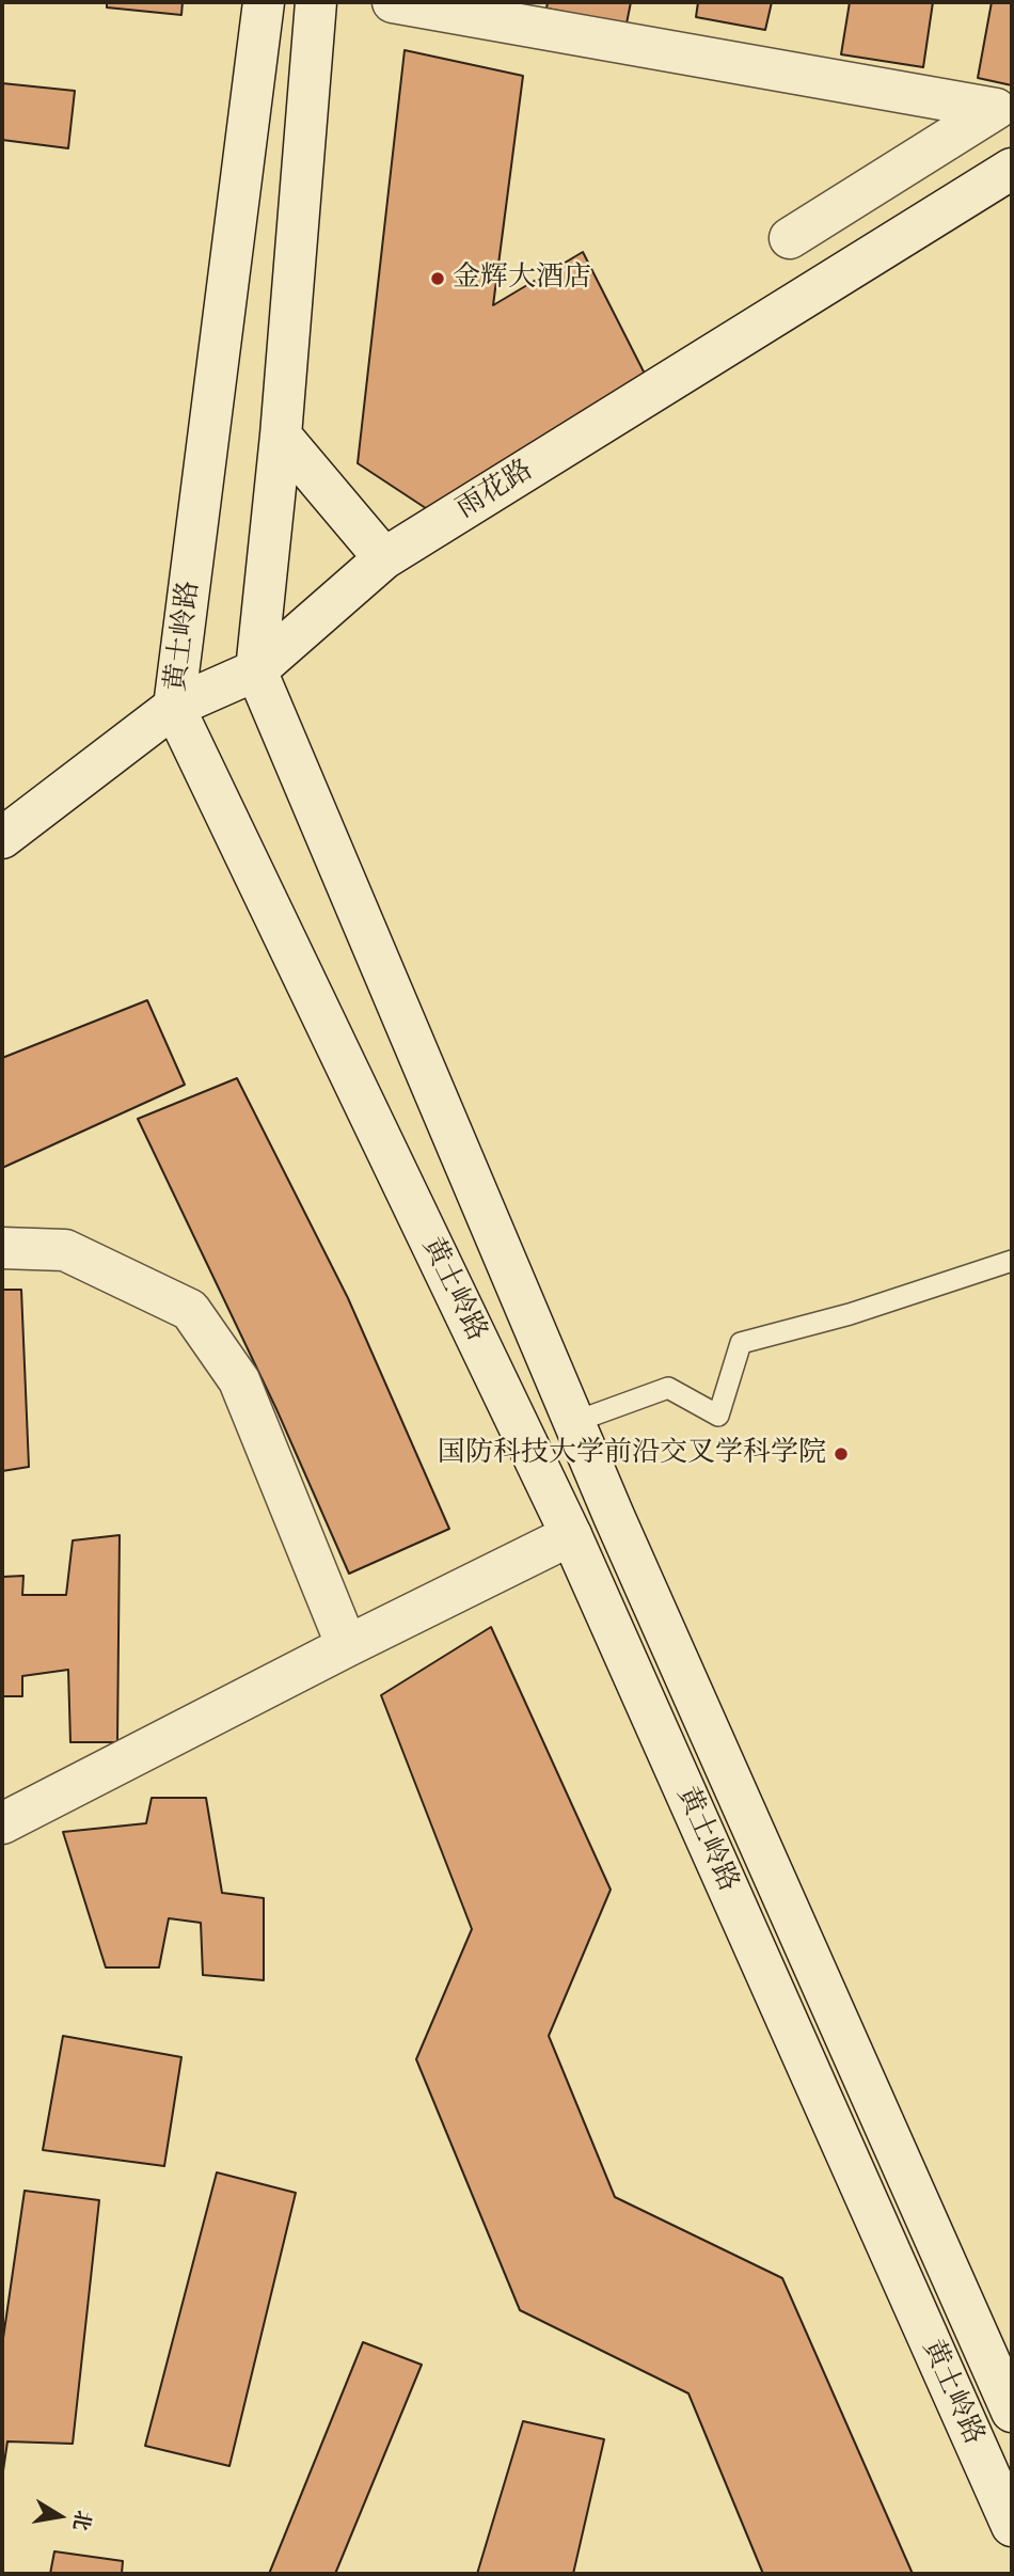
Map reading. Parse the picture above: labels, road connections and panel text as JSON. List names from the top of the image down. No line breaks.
{"streets":{"street":["雨花路","黄土岭路"]},"crossings":[["雨花路","黄土岭路"]],"places":["金辉大酒店","国防科技大学前沿交叉学科学院"],"north":"right"}
